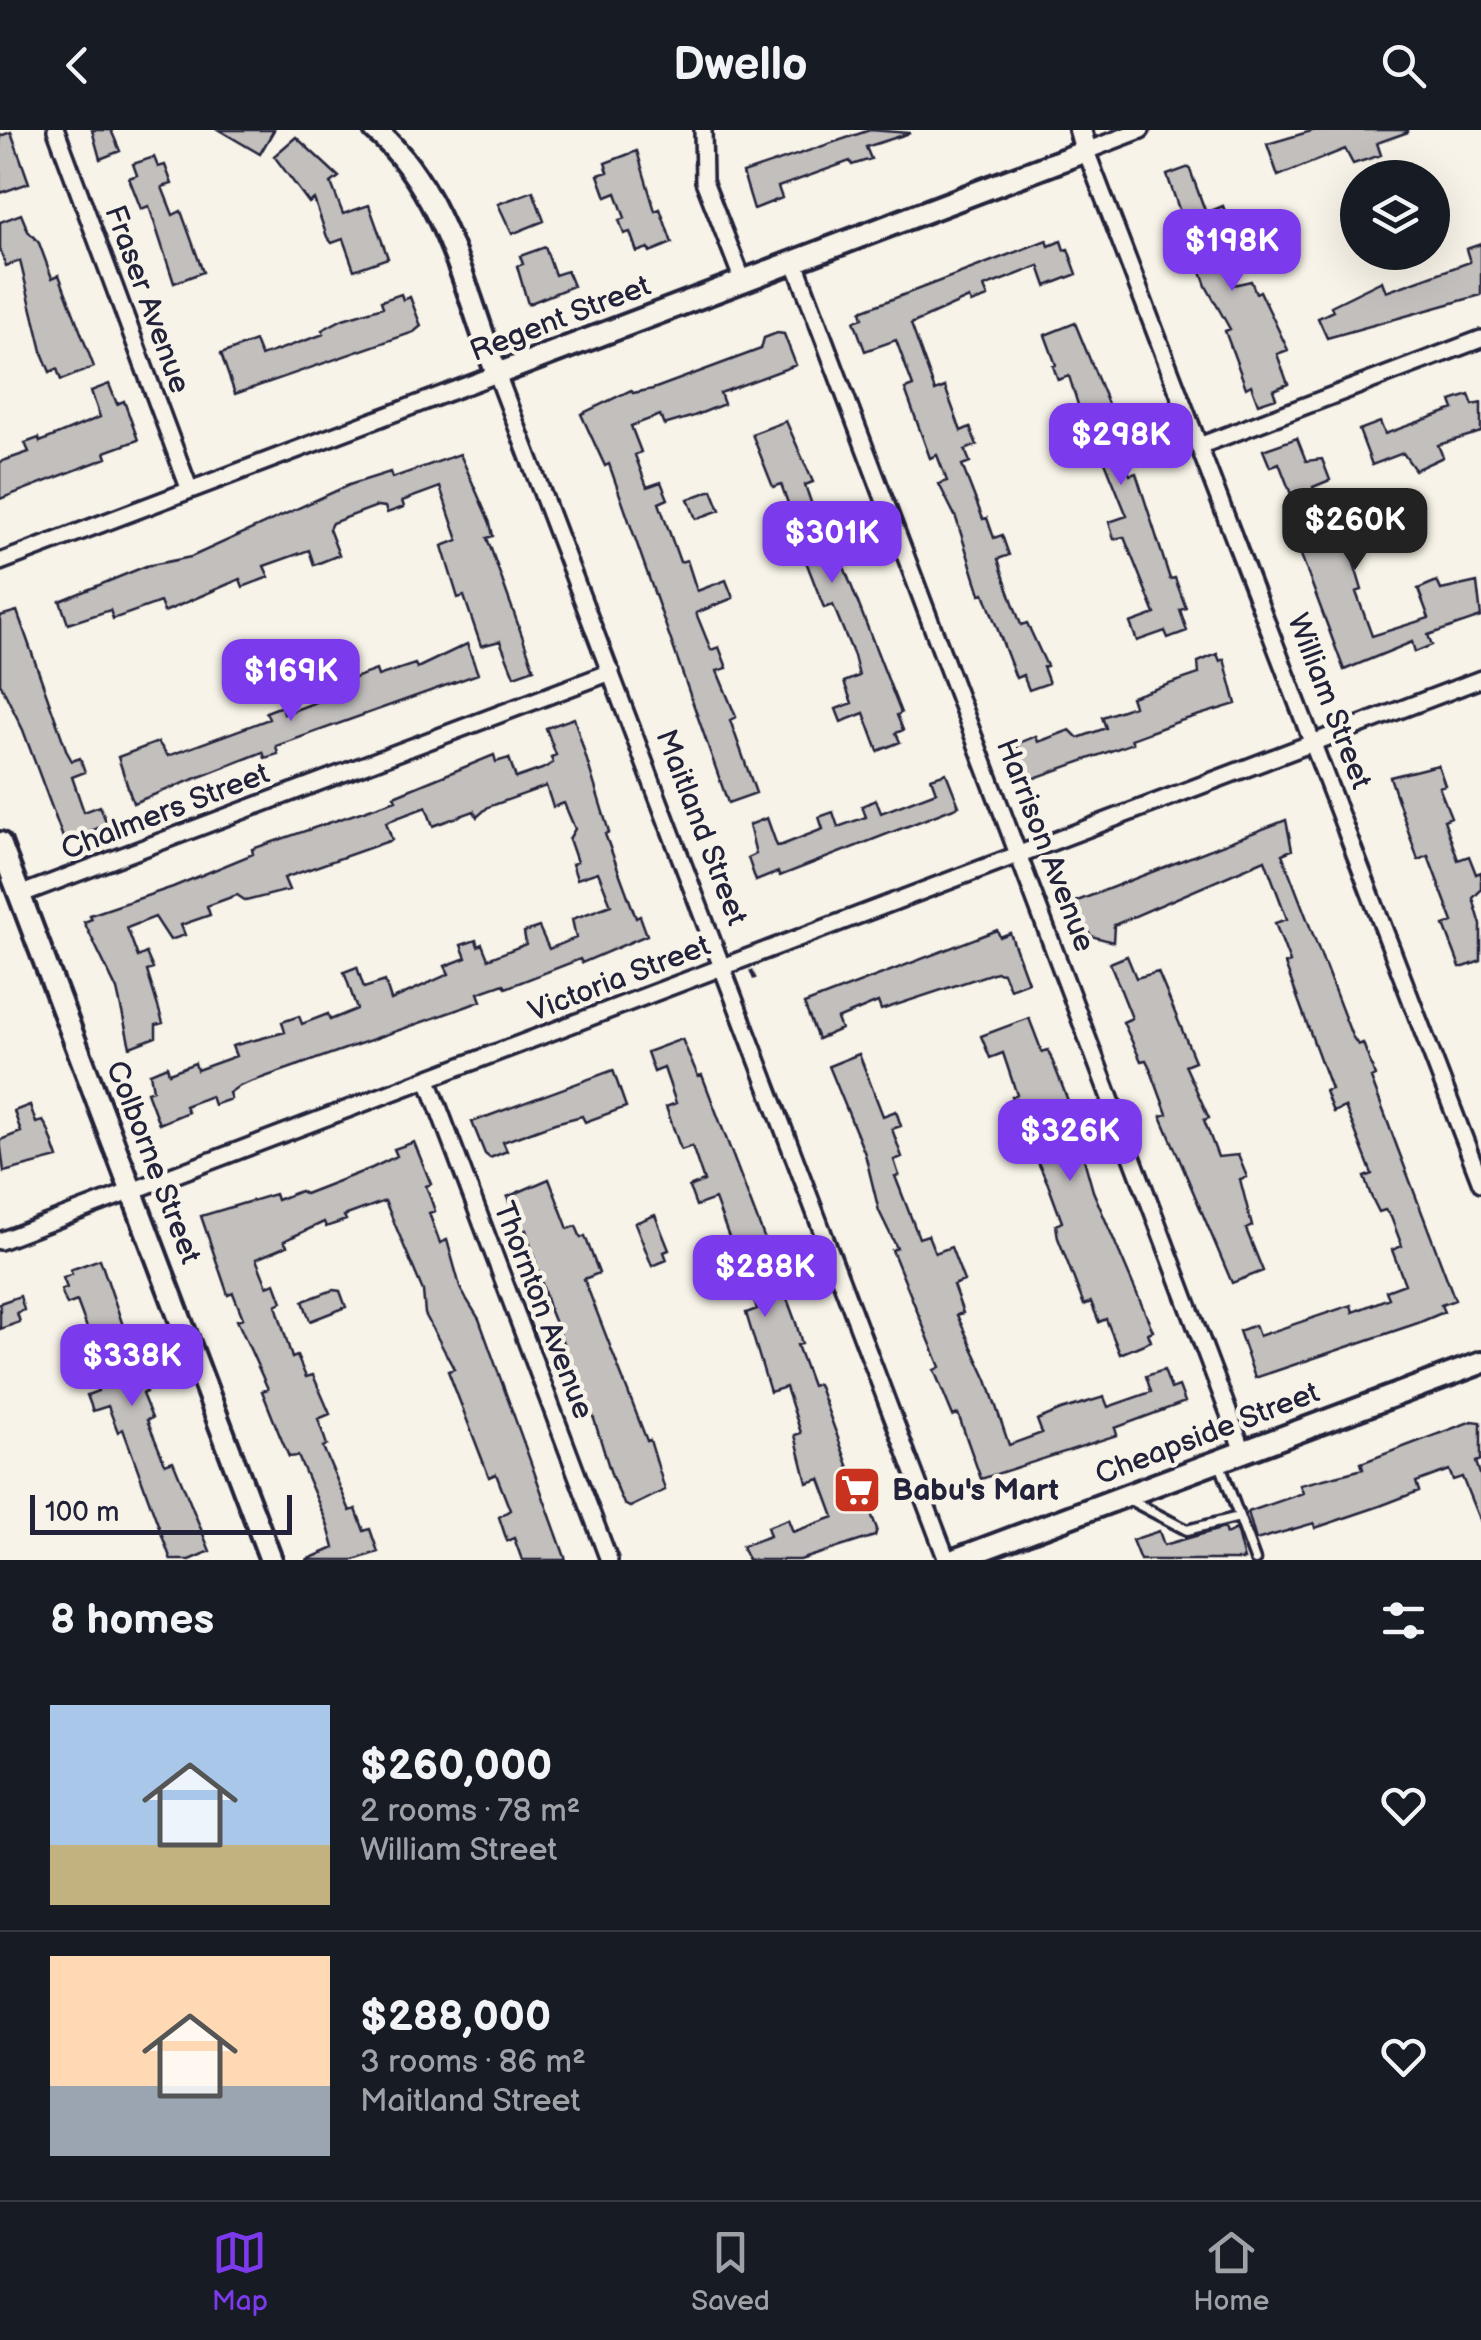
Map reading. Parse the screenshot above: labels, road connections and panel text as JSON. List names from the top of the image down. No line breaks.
{"streets":{"street":["Fraser Avenue","Regent Street","William Street","Chalmers Street","Maitland Street","Harrison Avenue","Victoria Street","Colborne Street","Thornton Avenue","Cheapside Street"]},"crossings":[["Fraser Avenue","Regent Street"],["Regent Street","William Street"],["Regent Street","Maitland Street"],["Regent Street","Harrison Avenue"],["William Street","Victoria Street"],["Chalmers Street","Maitland Street"],["Chalmers Street","Colborne Street"],["Maitland Street","Victoria Street"],["Maitland Street","Cheapside Street"],["Harrison Avenue","Victoria Street"],["Harrison Avenue","Cheapside Street"],["Victoria Street","Colborne Street"],["Victoria Street","Thornton Avenue"]],"places":{"supermarket":["Babu's Mart"]},"scale_bar":"100 m","page":{"header":"Dwello","price":["$198K","$298K","$260K","$301K","$169K","$326K","$288K","$338K"],"scale":"100 m","heading":"8 homes","list":[{"name":"$260,000","note":"2 rooms · 78 m² · William Street"},{"name":"$288,000","note":"3 rooms · 86 m² · Maitland Street"}],"tabs":["Map","Saved","Home"]}}
